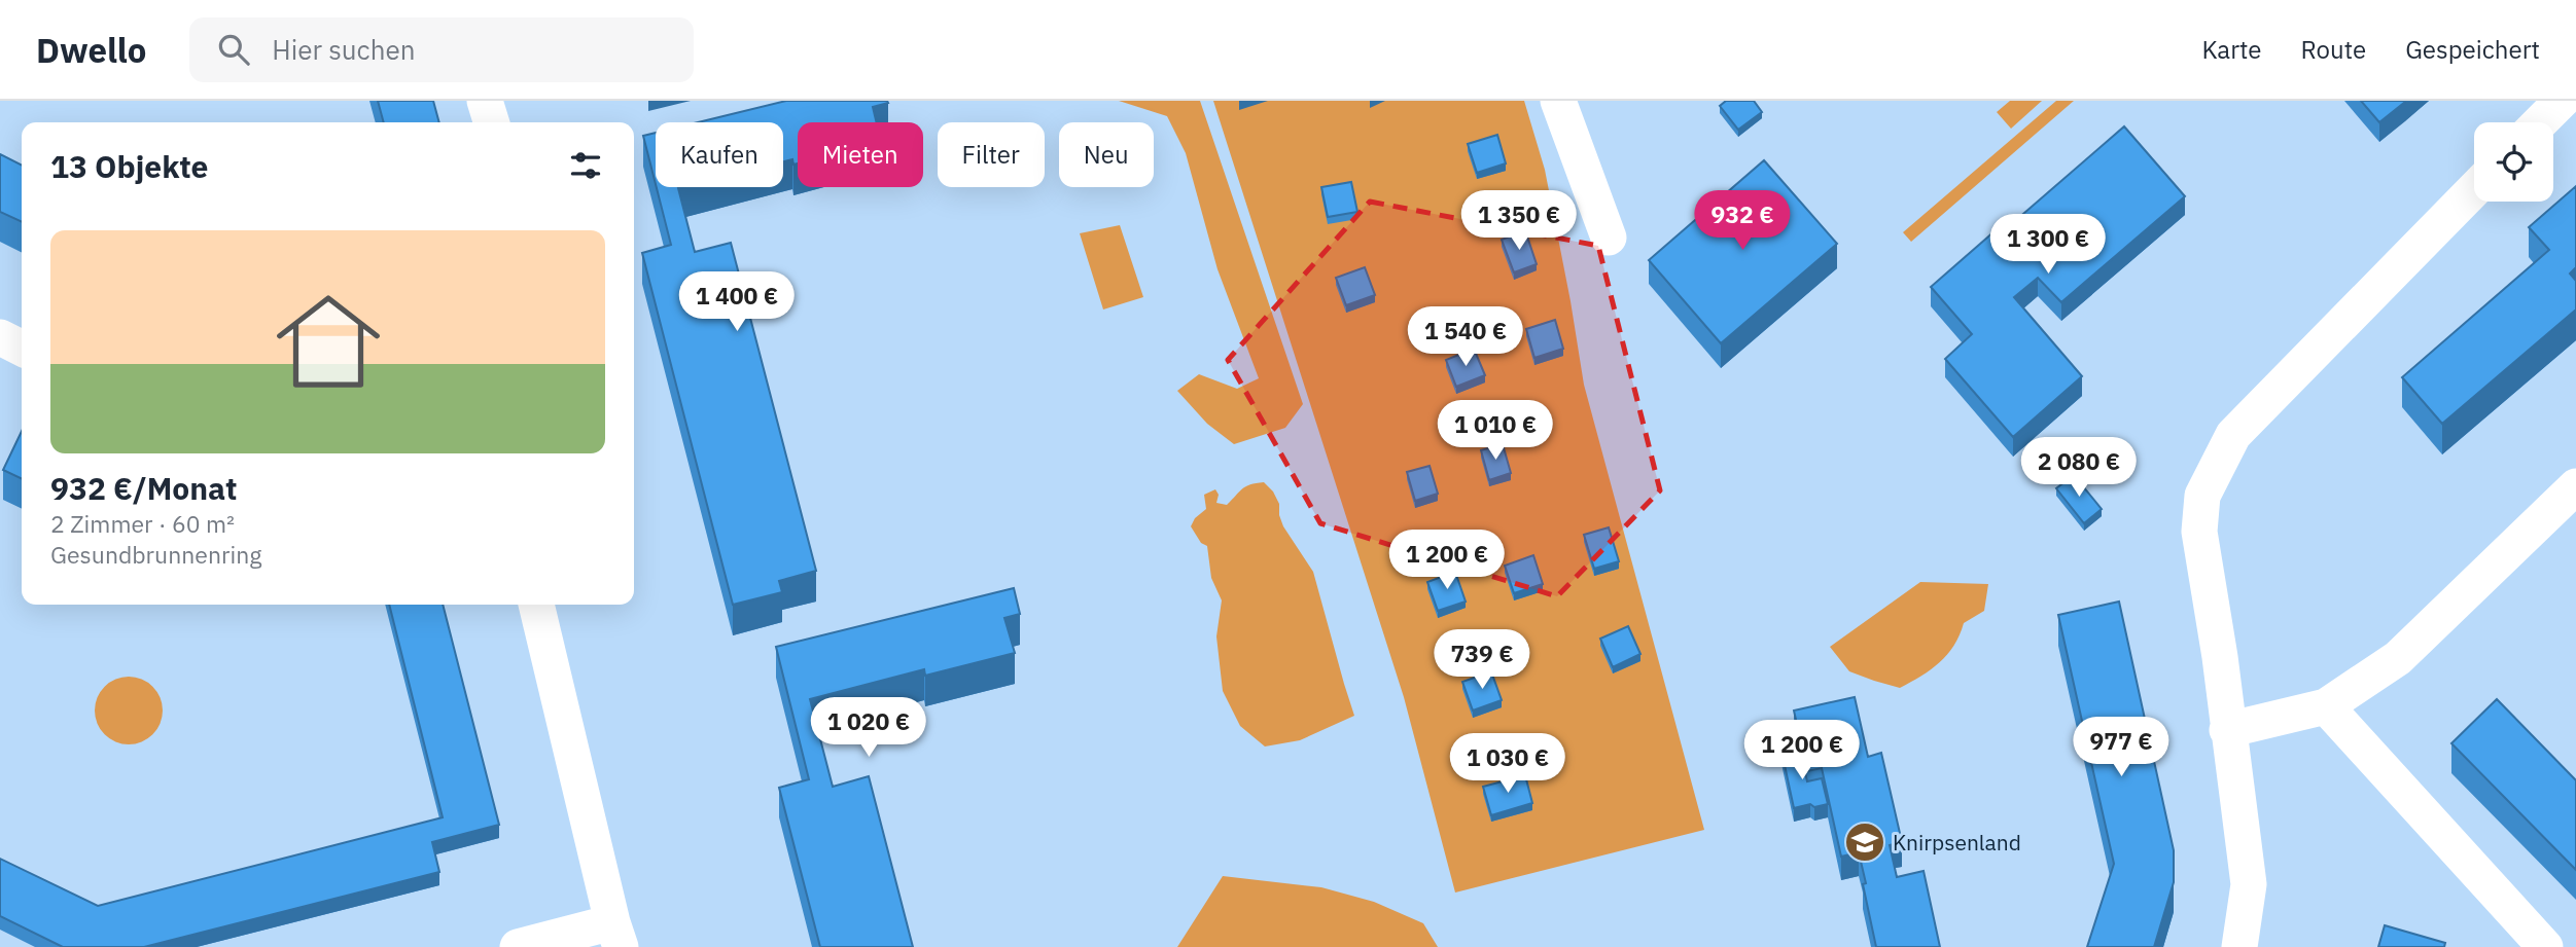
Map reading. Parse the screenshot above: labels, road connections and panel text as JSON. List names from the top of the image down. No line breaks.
{"places":{"school or university":["Knirpsenland"]},"page":{"header":"Dwello","search":"Hier suchen","nav":["Karte","Route","Gespeichert"],"chip":["Kaufen","Mieten","Filter","Neu"],"heading":"13 Objekte","price":["1 350 €","932 €","1 300 €","1 400 €","1 540 €","1 010 €","2 080 €","1 200 €","739 €","1 020 €","977 €","1 200 €","1 030 €"],"list":[{"name":"932 €/Monat","note":"2 Zimmer · 60 m² · Gesundbrunnenring"}]}}
